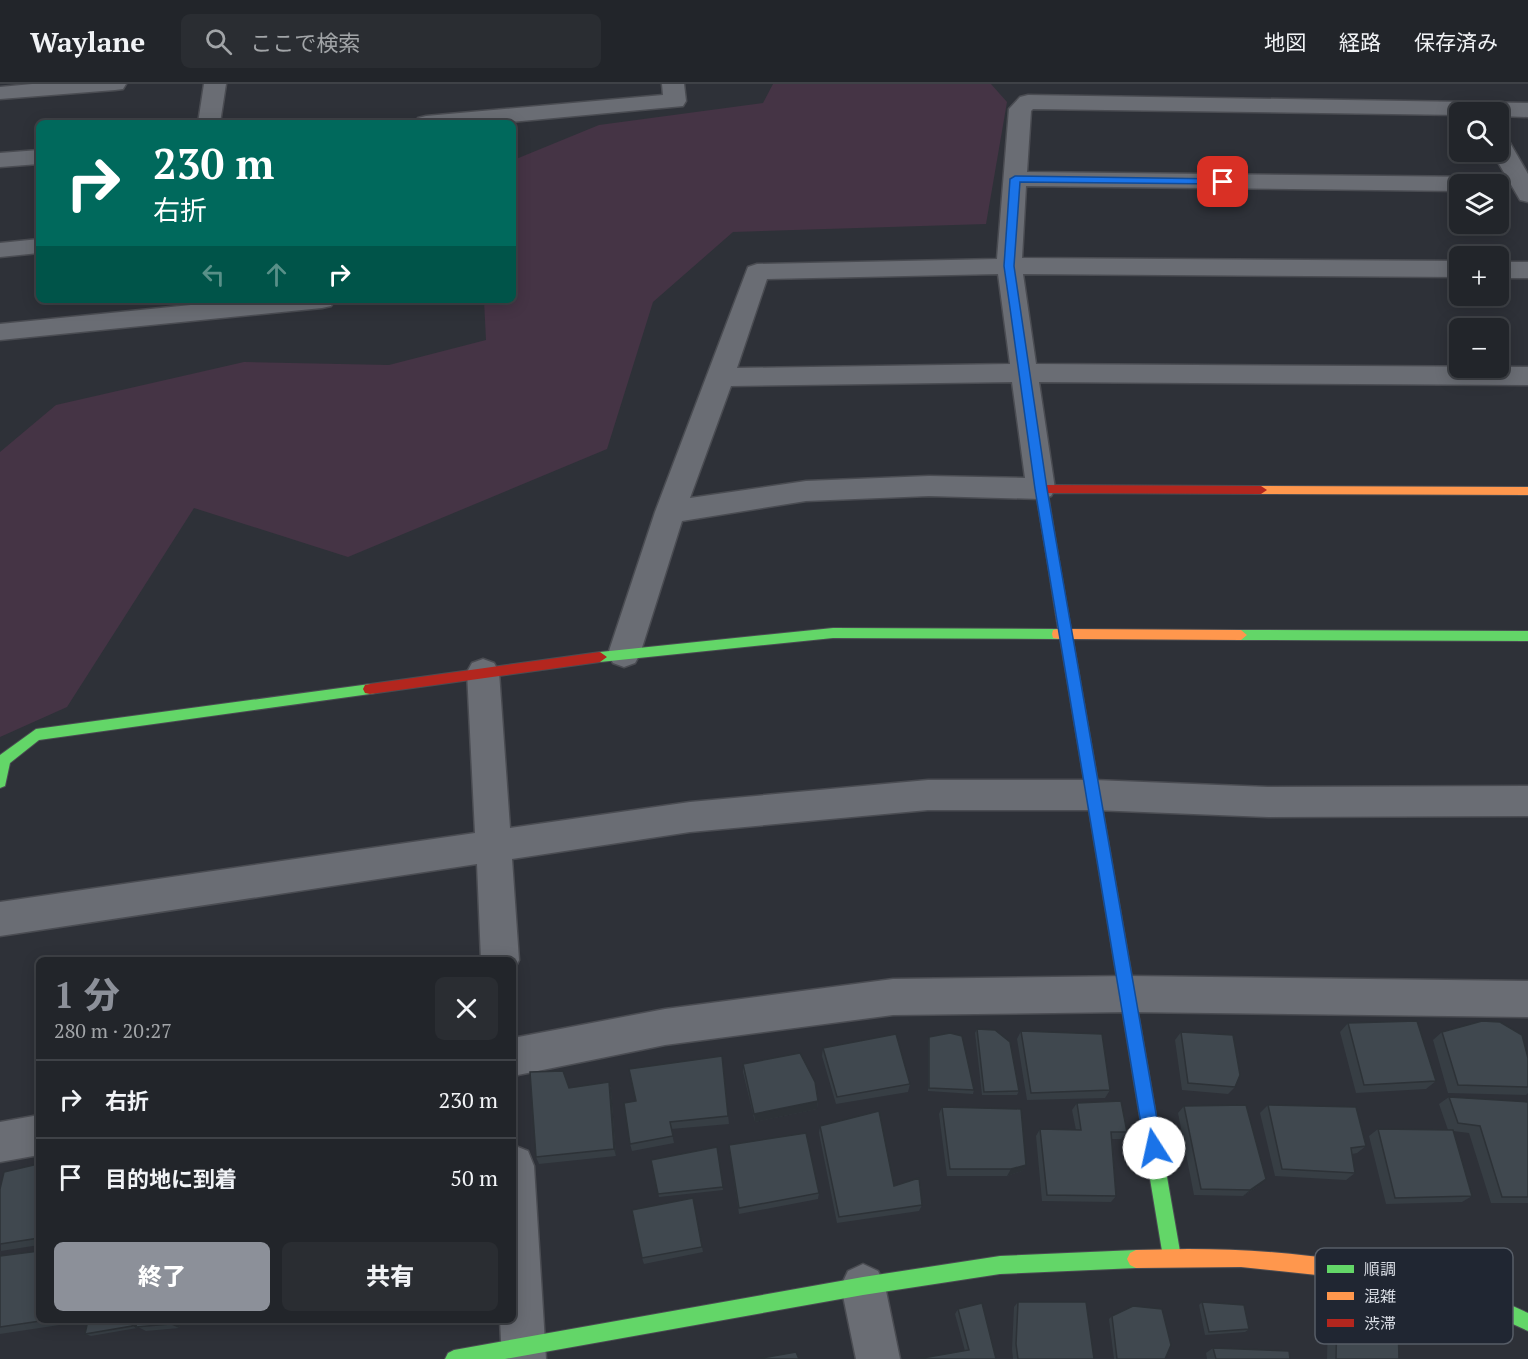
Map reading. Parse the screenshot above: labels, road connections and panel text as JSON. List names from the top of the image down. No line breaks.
{"legend":["順調","混雑","渋滞"],"page":{"header":"Waylane","search":"ここで検索","nav":["地図","経路","保存済み"],"map_buttons":["+","−"],"turn":["230 m","右折"],"heading":["1 分","280 m · 20:27"],"list":[{"name":"右折","value":"230 m"},{"name":"目的地に到着","value":"50 m"}],"buttons":["終了","共有"]}}
